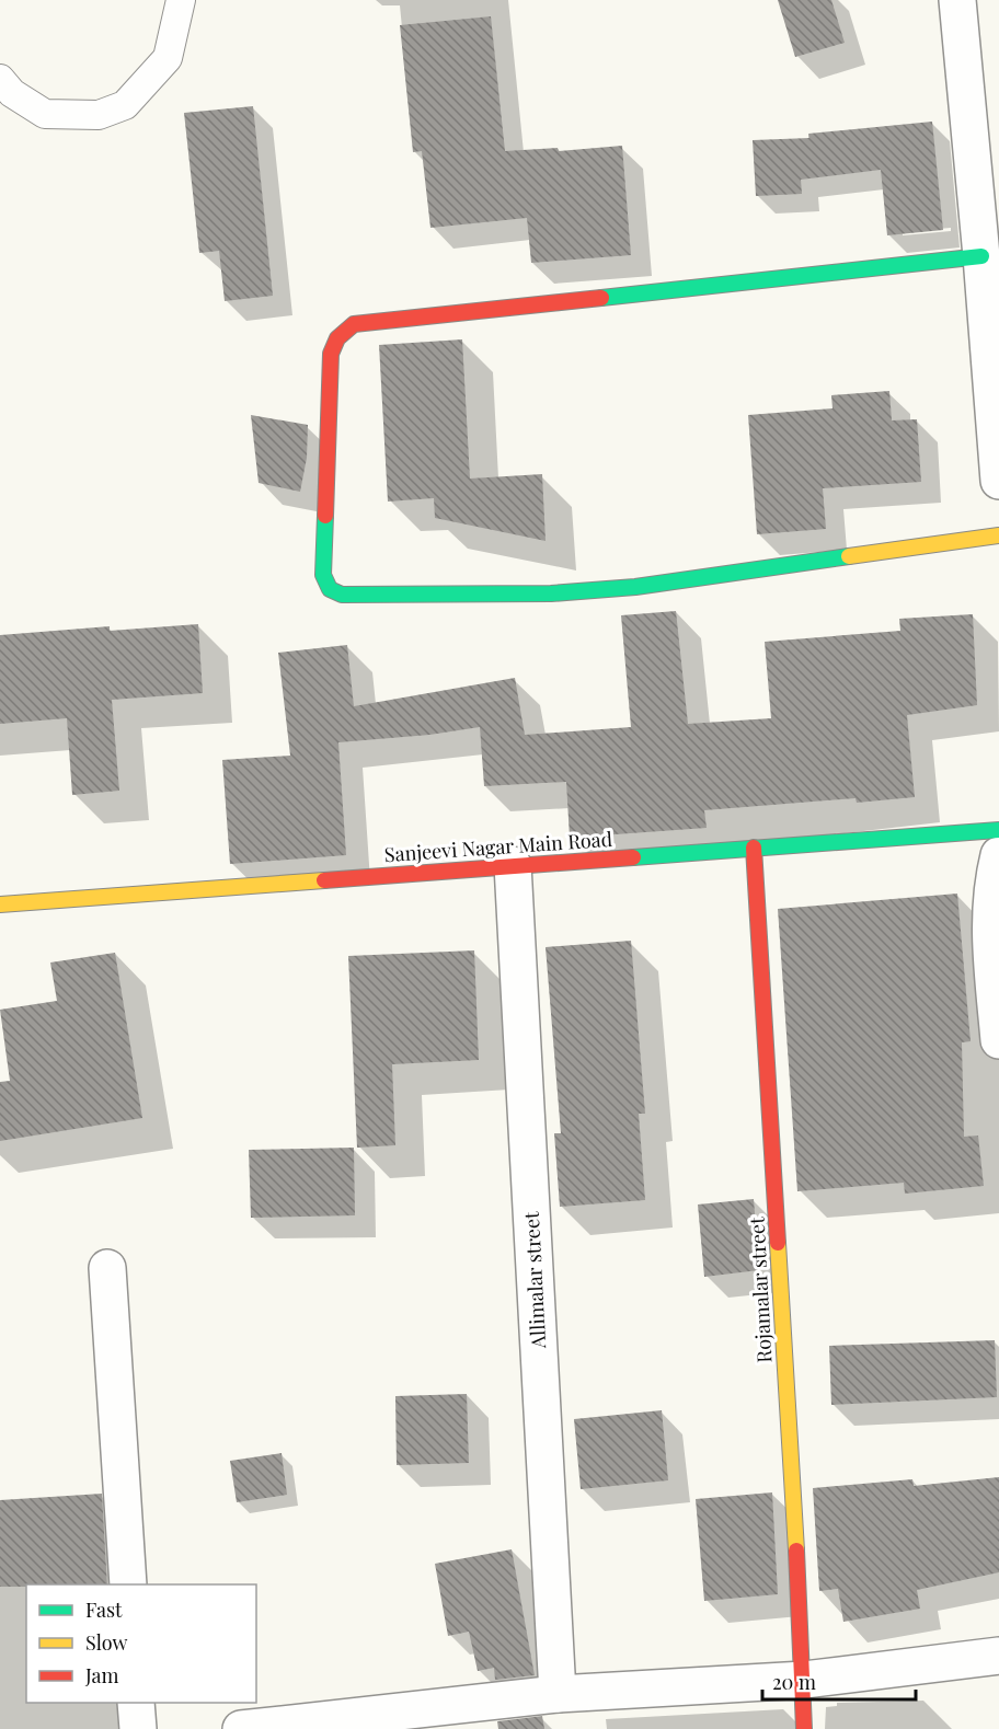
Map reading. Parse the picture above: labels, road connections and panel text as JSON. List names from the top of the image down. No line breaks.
{"streets":{"street":["Sanjeevi Nagar Main Road","Allimalar street","Rojamalar street"]},"crossings":[["Sanjeevi Nagar Main Road","Allimalar street"],["Sanjeevi Nagar Main Road","Rojamalar street"]],"legend":["Fast","Slow","Jam"],"scale_bar":"20 m"}
